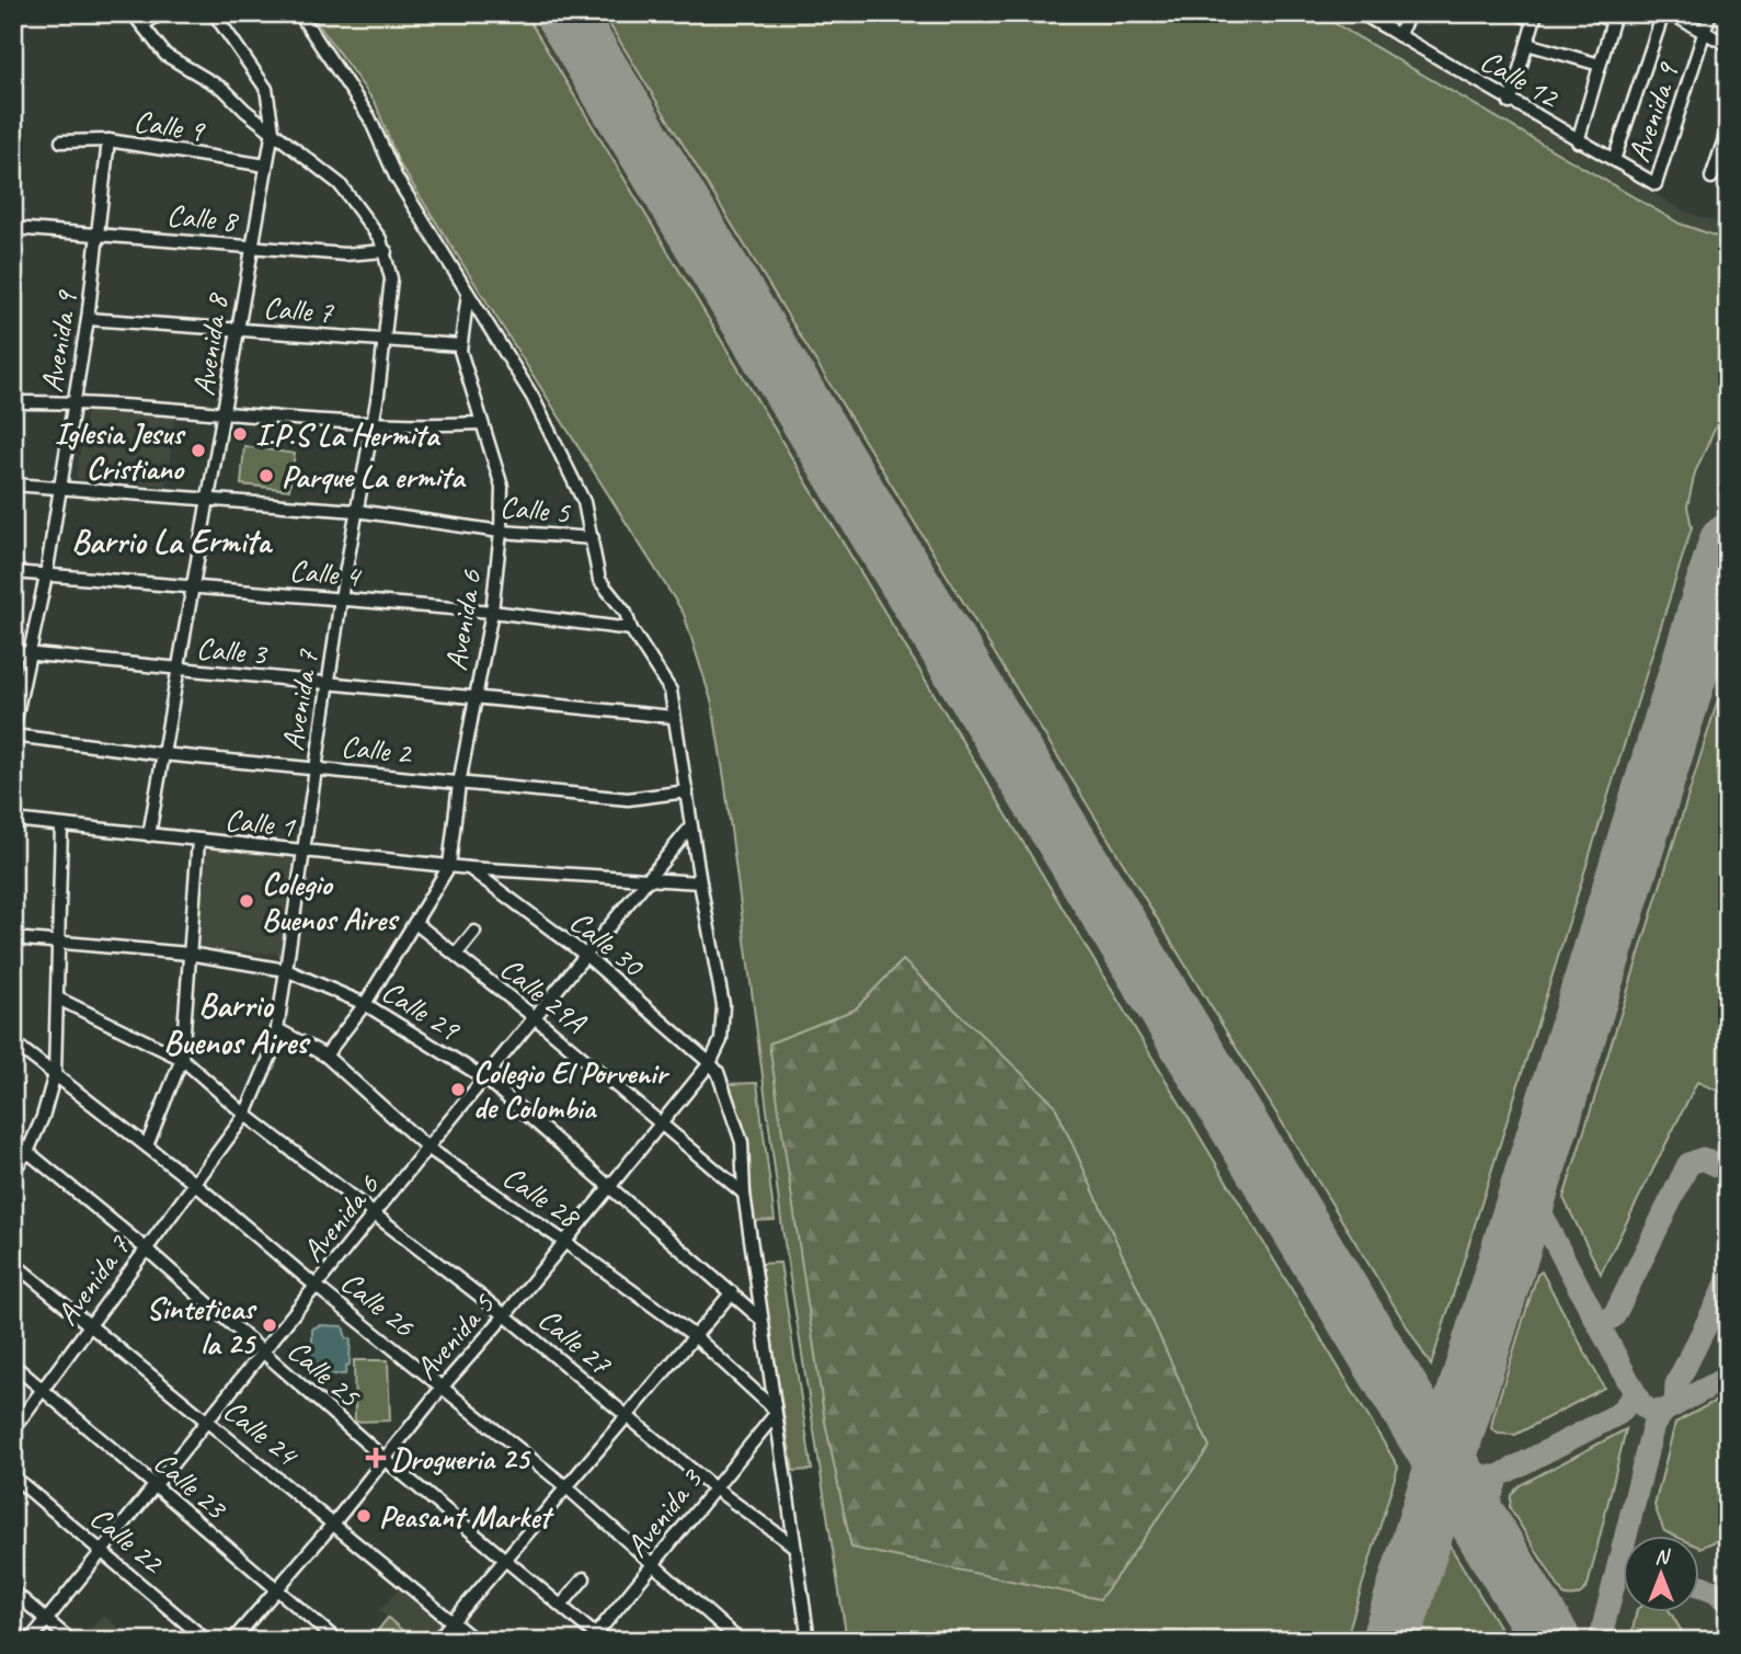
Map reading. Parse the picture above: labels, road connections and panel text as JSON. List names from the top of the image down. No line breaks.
{"streets":{"street":["Calle 12","Avenida 9","Calle 9","Calle 8","Calle 7","Avenida 8","Calle 5","Calle 4","Avenida 6","Calle 3","Avenida 7","Calle 2","Calle 1","Calle 30","Calle 29A","Calle 29","Calle 28","Calle 26","Avenida 5","Calle 27","Calle 25","Calle 24","Calle 23","Avenida 3","Calle 22"]},"crossings":[["Calle 12","Avenida 9"],["Avenida 9","Calle 9"],["Avenida 9","Calle 8"],["Avenida 9","Calle 7"],["Avenida 9","Calle 5"],["Avenida 9","Calle 4"],["Avenida 9","Calle 3"],["Avenida 9","Calle 2"],["Calle 9","Avenida 8"],["Calle 8","Avenida 8"],["Calle 8","Avenida 7"],["Calle 7","Avenida 8"],["Calle 7","Avenida 6"],["Calle 7","Avenida 7"],["Avenida 8","Calle 5"],["Avenida 8","Calle 4"],["Avenida 8","Calle 3"],["Avenida 8","Avenida 7"],["Avenida 8","Calle 2"],["Avenida 8","Calle 1"],["Calle 5","Avenida 6"],["Calle 5","Avenida 7"],["Calle 4","Avenida 6"],["Calle 4","Avenida 7"],["Avenida 6","Calle 3"],["Avenida 6","Calle 2"],["Avenida 6","Calle 1"],["Avenida 6","Calle 30"],["Avenida 6","Calle 29A"],["Avenida 6","Calle 29"],["Avenida 6","Calle 28"],["Avenida 6","Calle 26"],["Avenida 6","Calle 27"],["Avenida 6","Calle 25"],["Avenida 6","Calle 24"],["Avenida 6","Calle 23"],["Avenida 6","Calle 22"],["Calle 3","Avenida 7"],["Avenida 7","Calle 2"],["Avenida 7","Calle 1"],["Avenida 7","Calle 29"],["Avenida 7","Calle 28"],["Avenida 7","Calle 26"],["Avenida 7","Calle 27"],["Avenida 7","Calle 25"],["Avenida 7","Calle 24"],["Avenida 7","Calle 23"],["Calle 1","Calle 30"],["Calle 30","Avenida 5"],["Calle 29A","Avenida 5"],["Calle 29","Avenida 5"],["Calle 28","Avenida 5"],["Calle 28","Avenida 3"],["Calle 26","Avenida 5"],["Calle 26","Avenida 3"],["Avenida 5","Calle 27"],["Avenida 5","Calle 25"],["Avenida 5","Calle 24"],["Avenida 5","Calle 23"],["Calle 27","Avenida 3"],["Calle 25","Avenida 3"]],"districts":["Barrio La Ermita","Barrio Buenos Aires"],"places":{"other":["I.P.S La Hermita","Iglesia Jesus Cristiano","Parque La ermita","Colegio Buenos Aires","Colegio El Porvenir de Colombia","Sinteticas la 25","Peasant Market"],"health":["Drogueria 25"]},"north":"top"}
